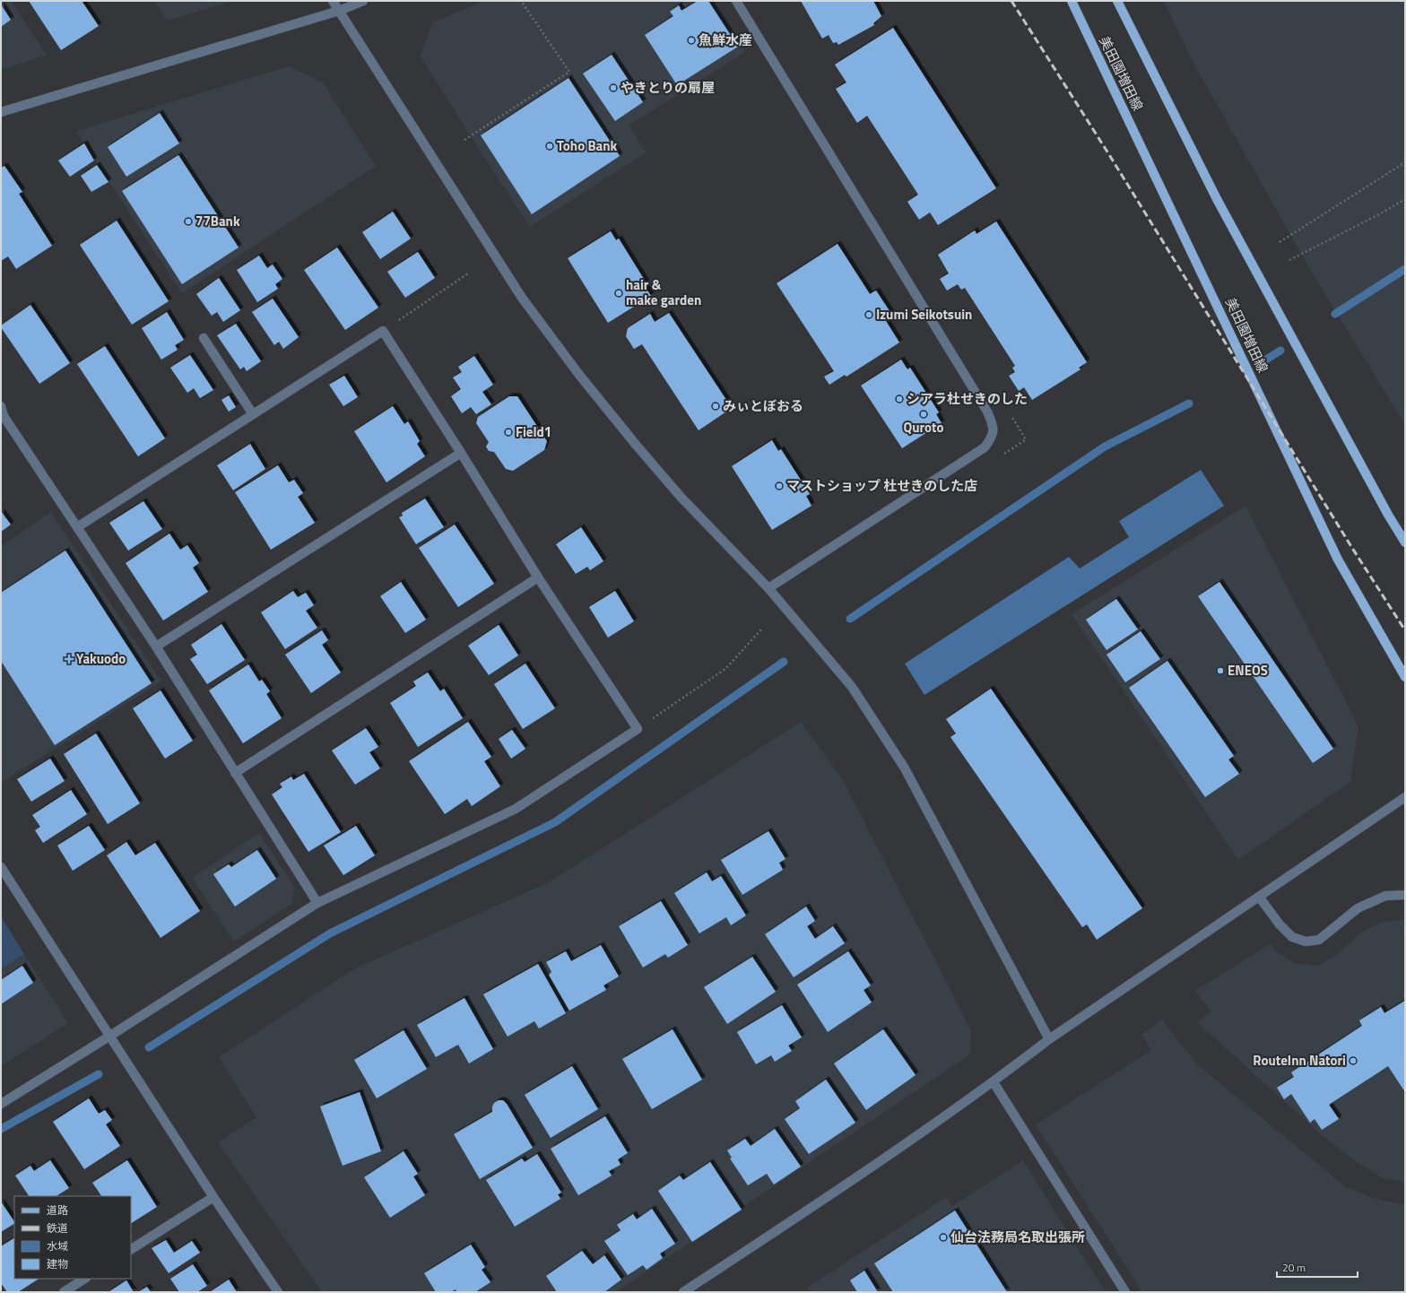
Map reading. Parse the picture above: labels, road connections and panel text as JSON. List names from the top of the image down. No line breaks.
{"streets":{"main road":["美田園増田線"]},"places":{"other":["魚鮮水産","やきとりの扇屋","Toho Bank","77Bank","hair & make garden","Izumi Seikotsuin","シアラ杜せきのした","みぃとぼおる","Quroto","Field1","マストショップ 杜せきのした店","ENEOS","RouteInn Natori","仙台法務局名取出張所"],"health":["Yakuodo"]},"legend":["道路","鉄道","水域","建物"],"scale_bar":"20 m"}
